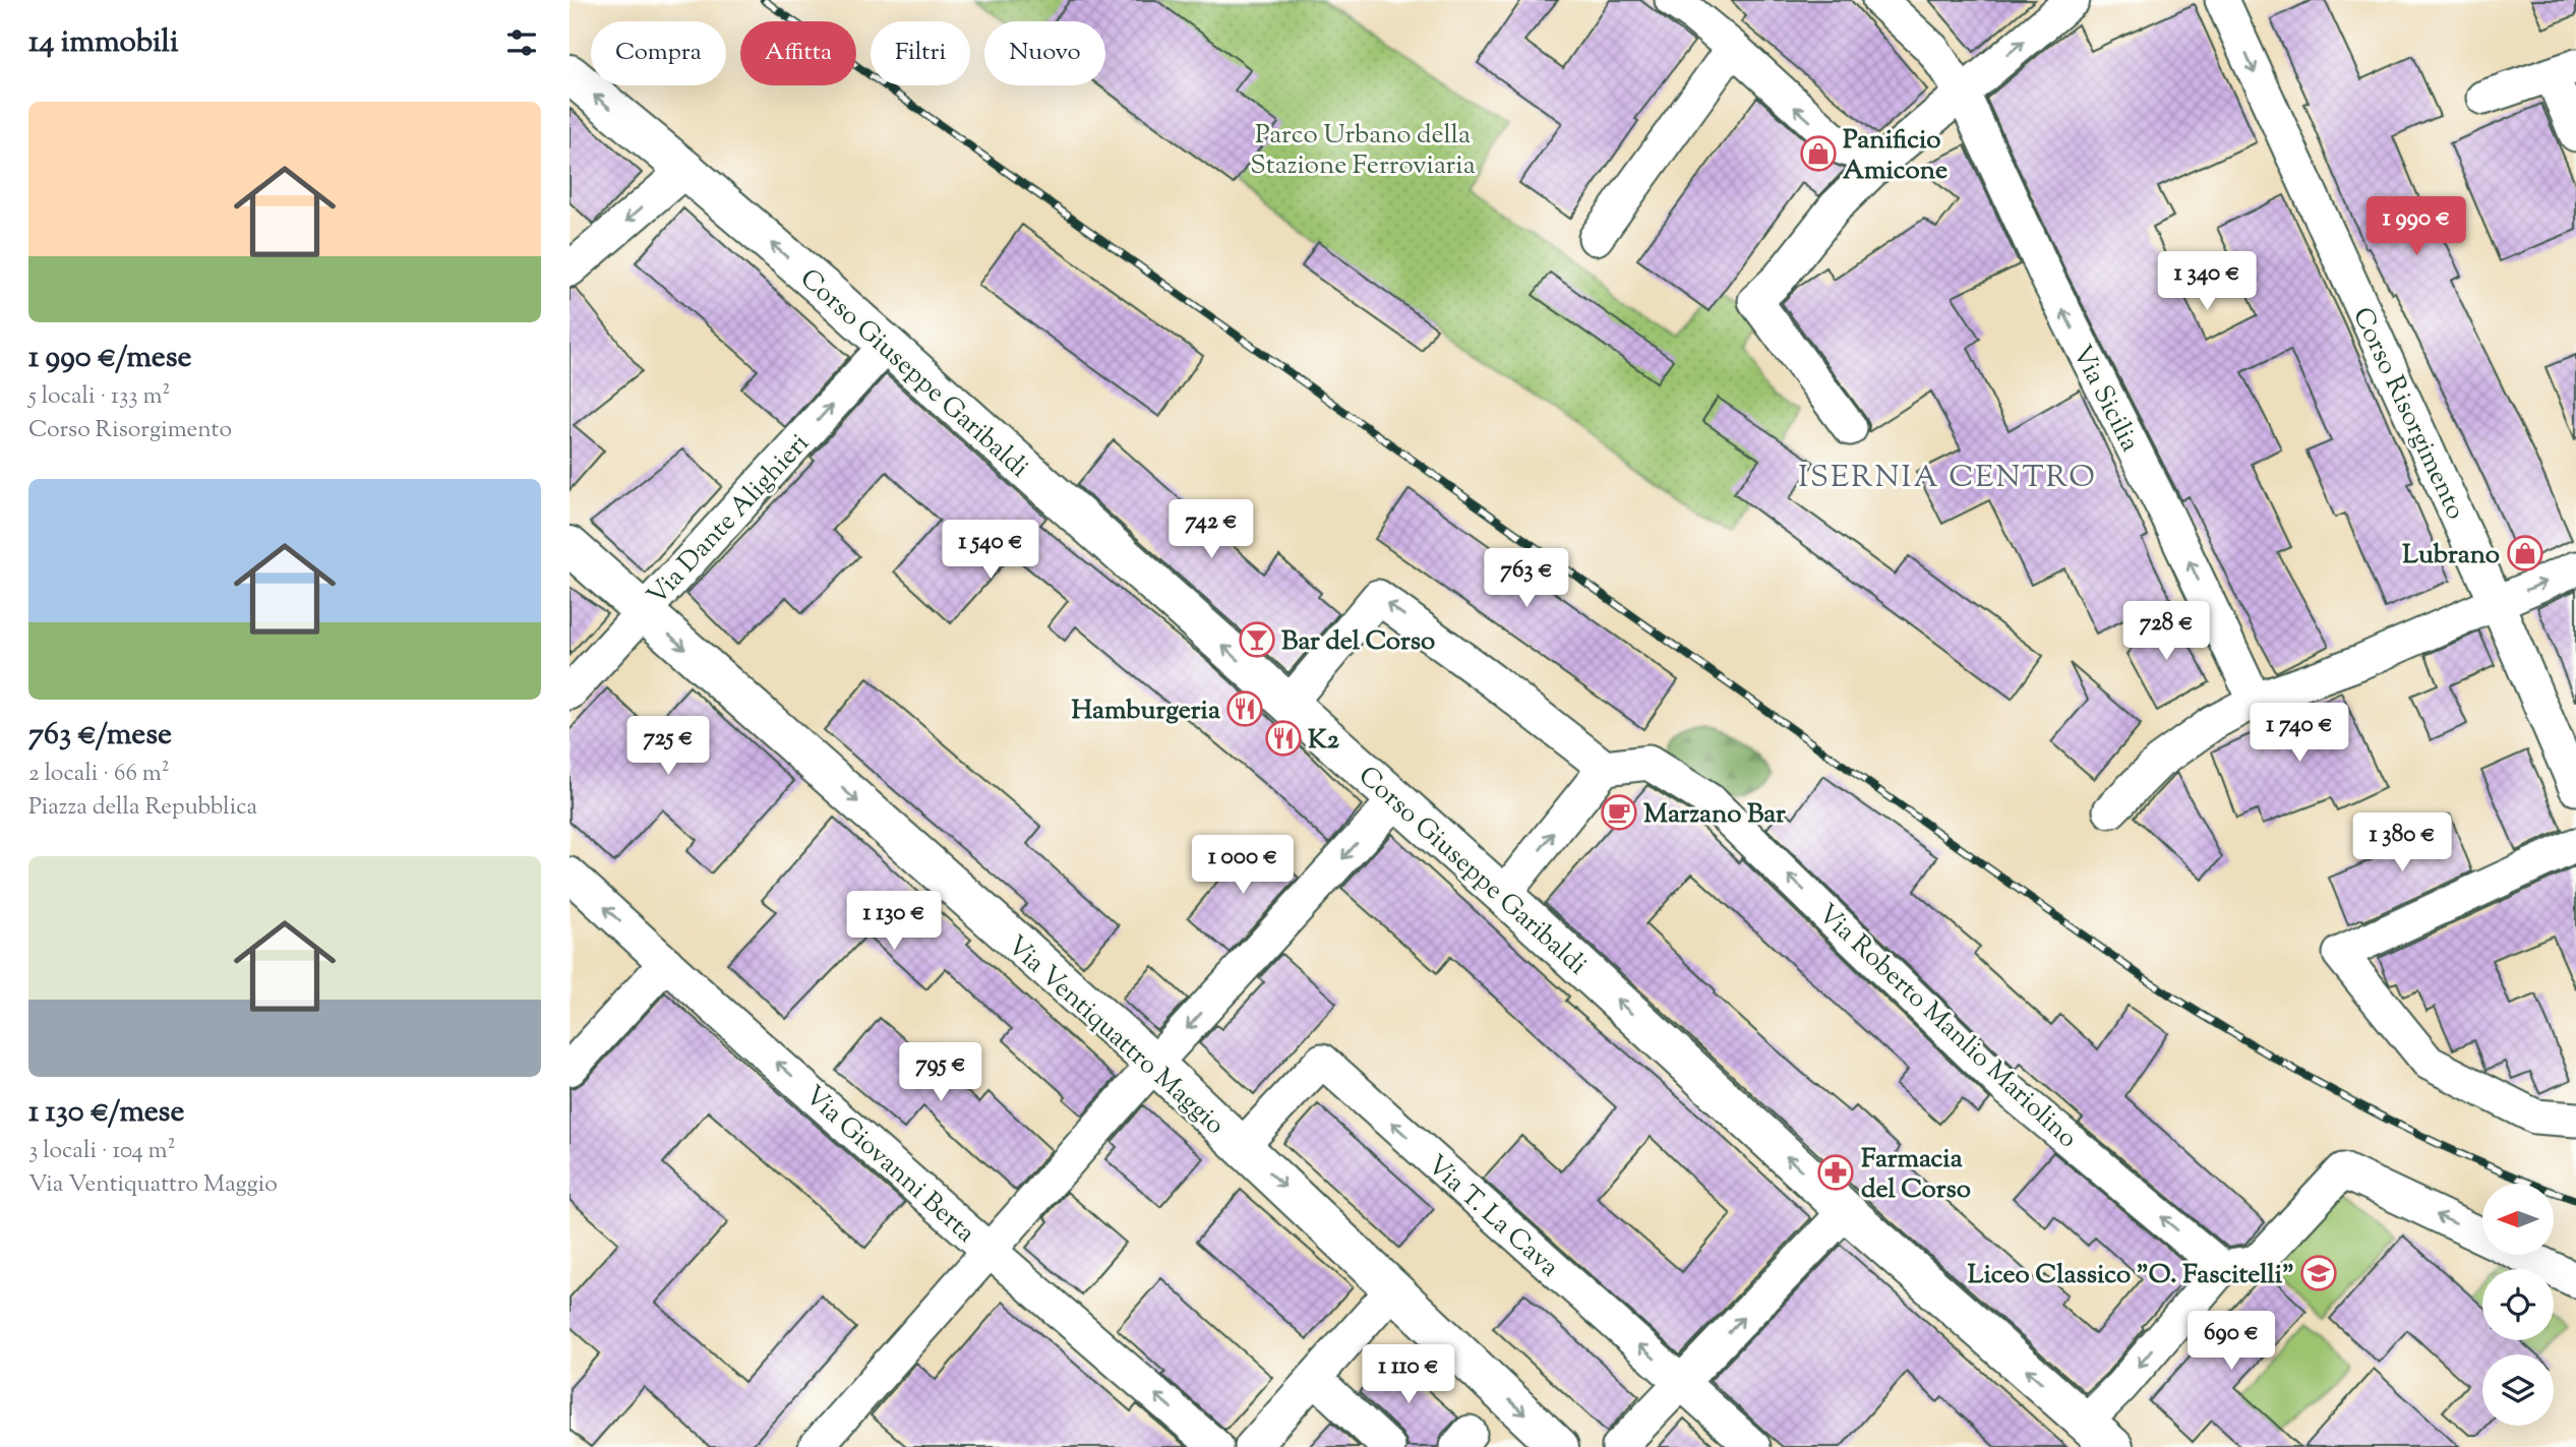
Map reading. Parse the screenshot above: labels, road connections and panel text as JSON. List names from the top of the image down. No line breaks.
{"streets":{"main road":["Corso Giuseppe Garibaldi","Via Ventiquattro Maggio"],"street":["Via Sicilia","Corso Risorgimento","Via Dante Alighieri","Via Roberto Manlio Mariolino","Via Giovanni Berta","Via T. La Cava"]},"crossings":[["Corso Giuseppe Garibaldi","Via Dante Alighieri"],["Via Dante Alighieri","Via Ventiquattro Maggio"],["Via Ventiquattro Maggio","Via T. La Cava"]],"one_way":["Corso Giuseppe Garibaldi","Via Sicilia","Corso Risorgimento","Via Roberto Manlio Mariolino","Via Ventiquattro Maggio","Via Giovanni Berta","Via T. La Cava"],"districts":["ISERNIA CENTRO"],"parks":["Parco Urbano della Stazione Ferroviaria"],"places":{"shop":["Panificio Amicone","Lubrano"],"bar":["Bar del Corso"],"restaurant":["Hamburgeria","K2"],"cafe":["Marzano Bar"],"pharmacy":["Farmacia del Corso"],"school or university":["Liceo Classico \"O. Fascitelli\""]},"north":"left","page":{"heading":"14 immobili","chip":["Compra","Affitta","Filtri","Nuovo"],"list":[{"name":"1 990 €/mese","note":"5 locali · 133 m² · Corso Risorgimento"},{"name":"763 €/mese","note":"2 locali · 66 m² · Piazza della Repubblica"},{"name":"1 130 €/mese","note":"3 locali · 104 m² · Via Ventiquattro Maggio"}],"price":["1 990 €","1 340 €","742 €","1 540 €","763 €","728 €","1 740 €","725 €","1 380 €","1 000 €","1 130 €","795 €","690 €","1 110 €"]}}
